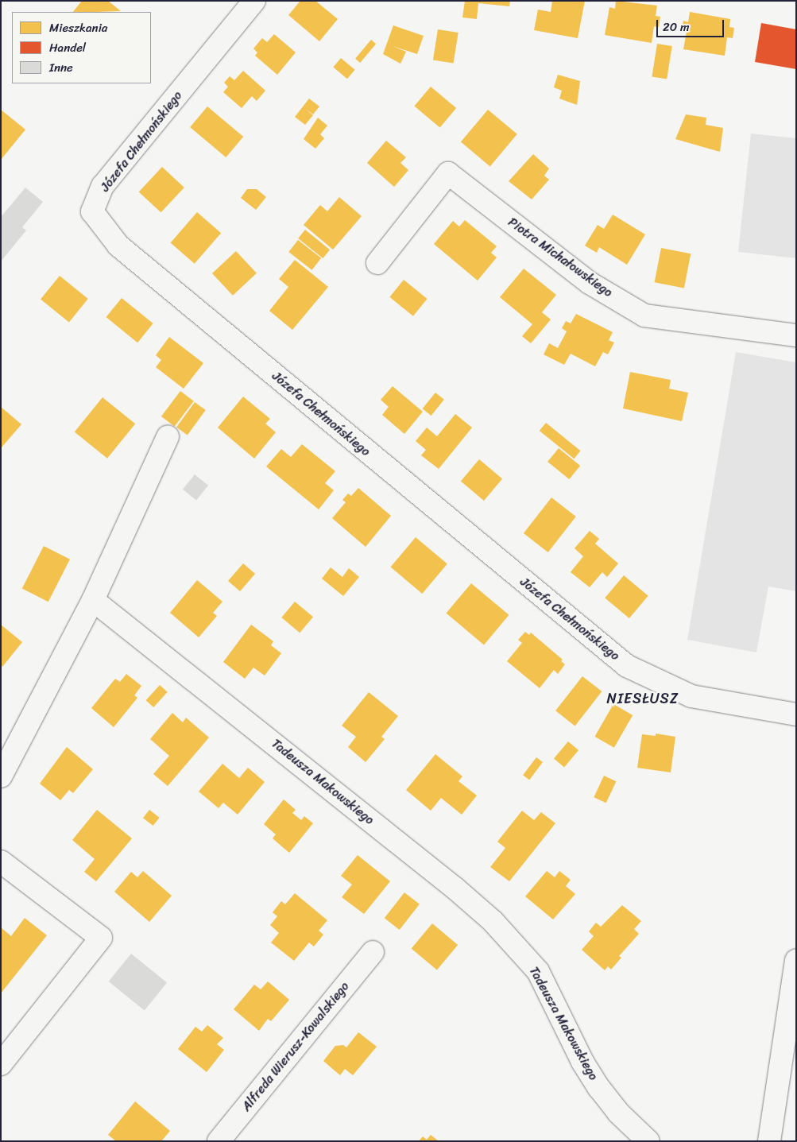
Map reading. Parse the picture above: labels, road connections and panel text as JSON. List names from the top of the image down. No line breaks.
{"streets":{"street":["Józefa Chełmońskiego","Piotra Michałowskiego","Tadeusza Makowskiego","Alfreda Wierusz-Kowalskiego"]},"districts":["NIESŁUSZ"],"legend":["Mieszkania","Handel","Inne"],"scale_bar":"20 m"}
